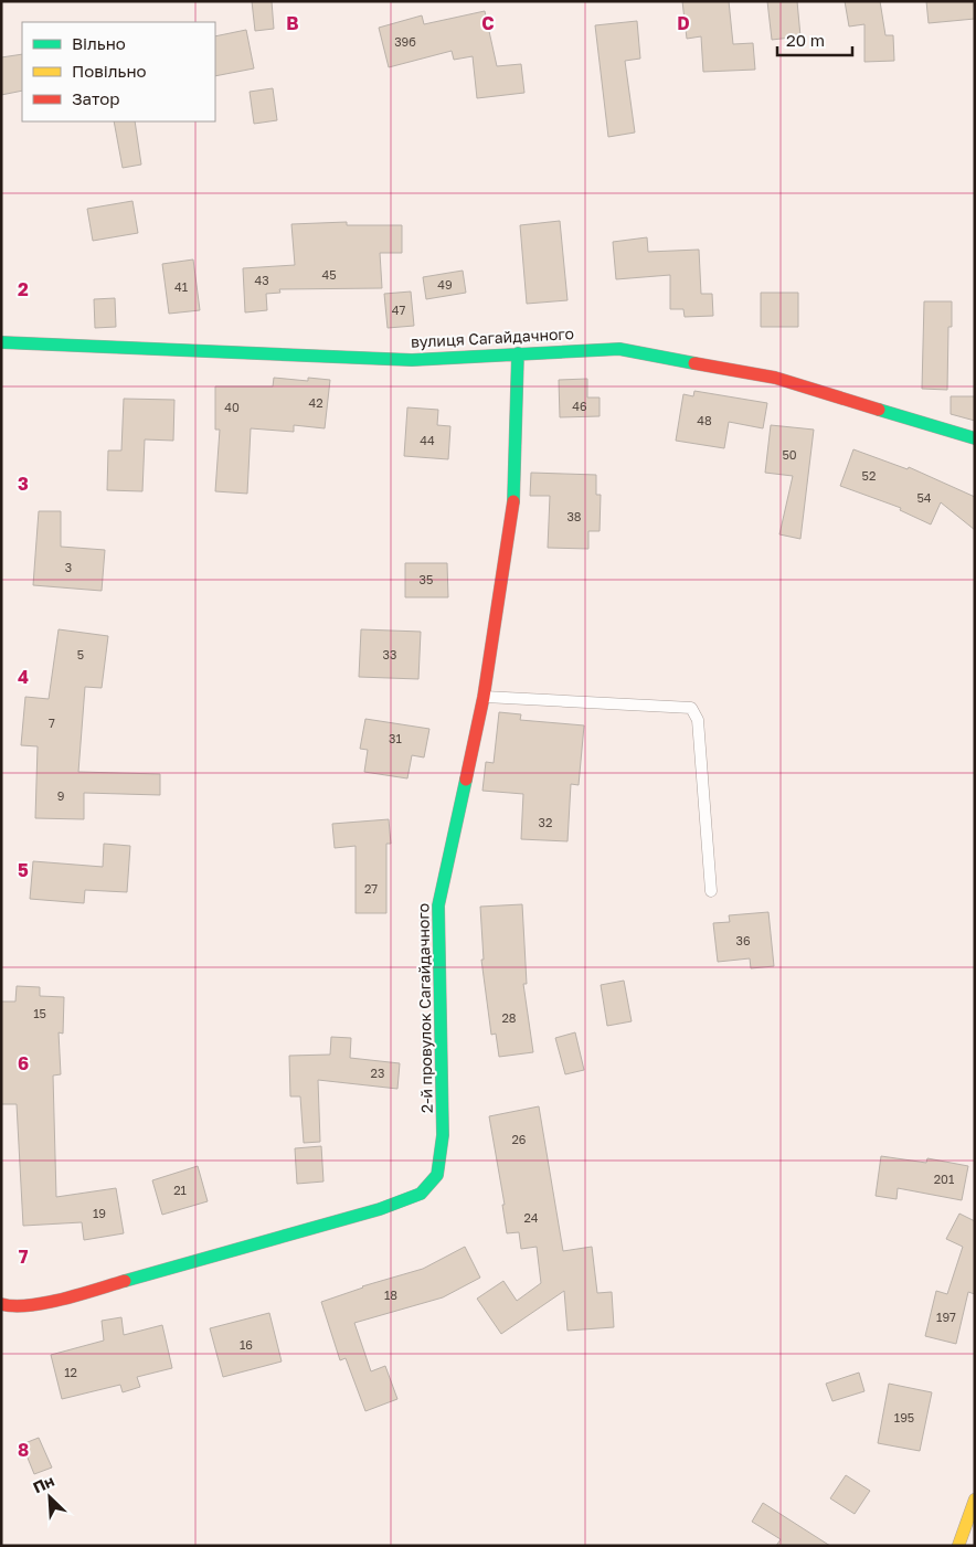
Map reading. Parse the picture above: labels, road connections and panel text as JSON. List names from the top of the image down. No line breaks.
{"streets":{"street":["вулиця Сагайдачного","2-й провулок Сагайдачного"]},"crossings":[["вулиця Сагайдачного","2-й провулок Сагайдачного"]],"house_numbers":["39б","45","43","49","41","47","42","46","40","48","44","50","52","54","38","3","35","5","33","7","31","9","32","27","36","15","28","23","26","201","21","19","24","18","197","16","12","195"],"legend":["Вільно","Повільно","Затор"],"scale_bar":"20 m","north":"top left","grid":{"columns":["B","C","D"],"rows":["2","3","4","5","6","7","8"]}}
